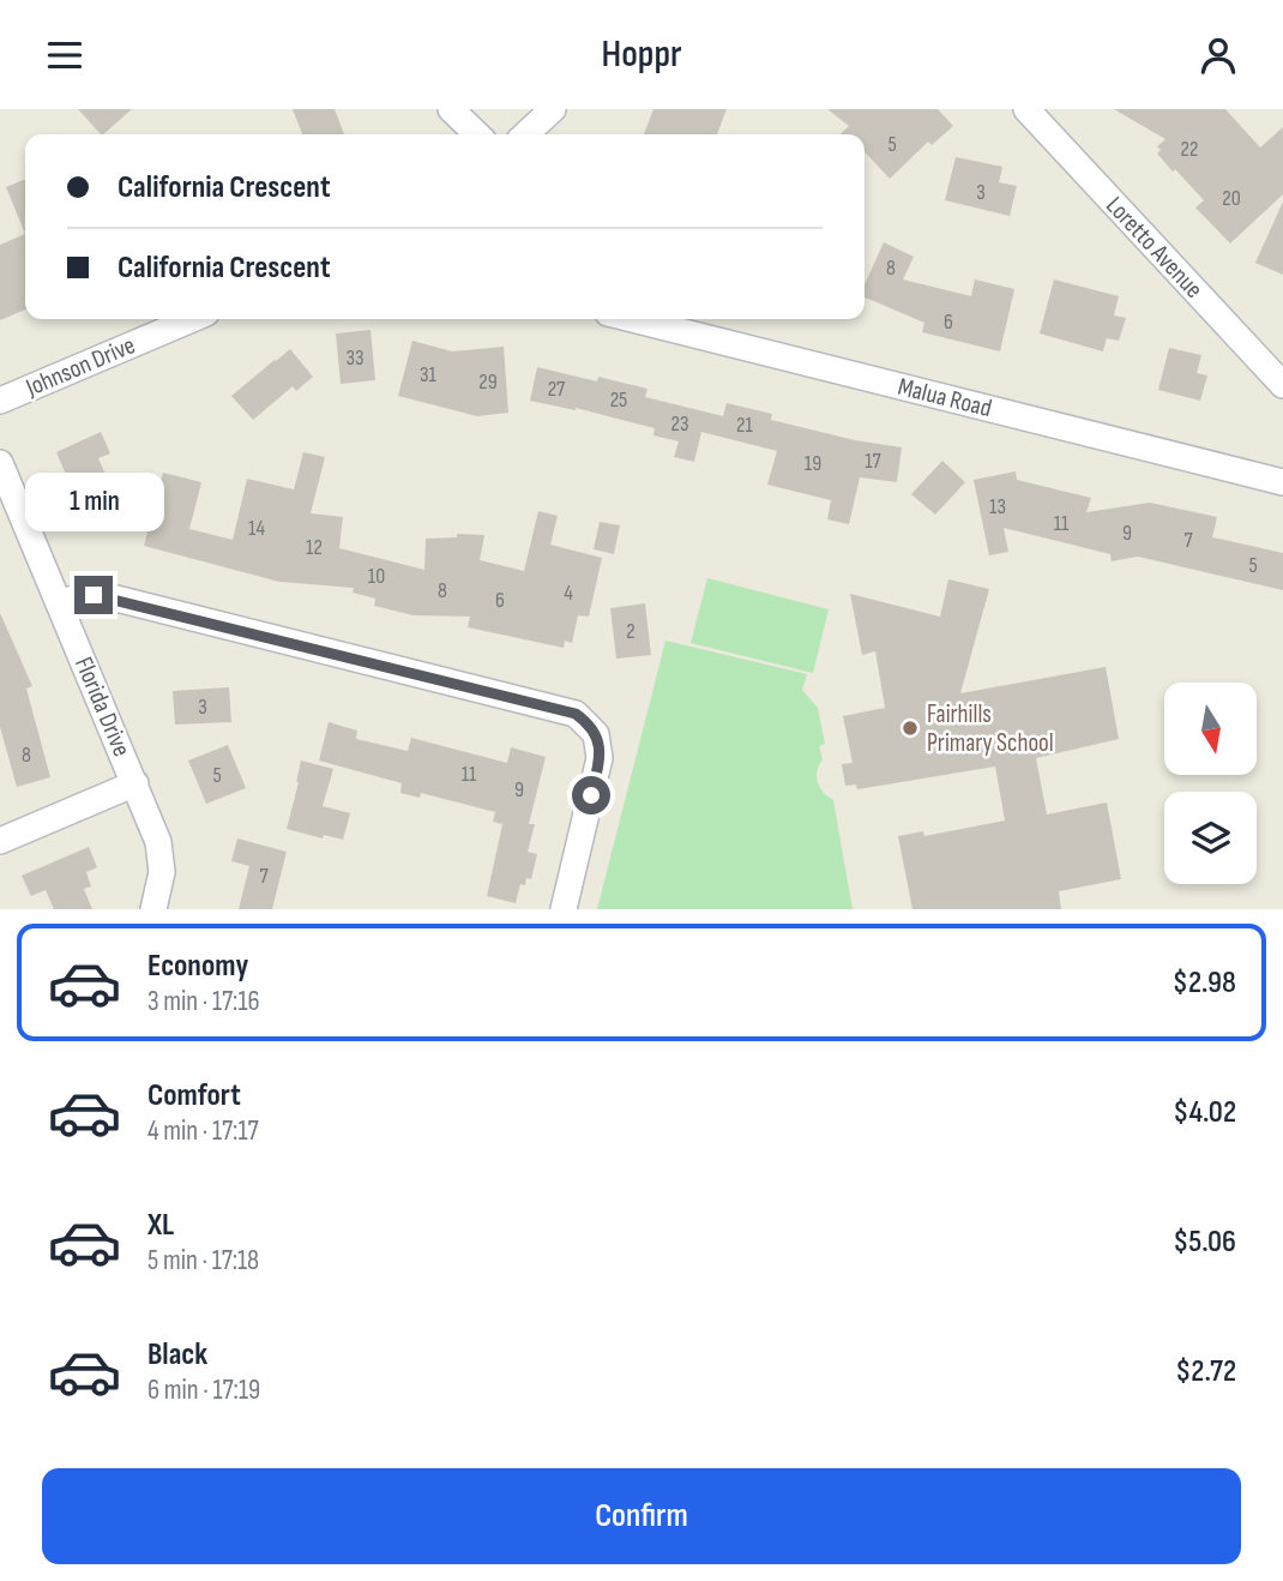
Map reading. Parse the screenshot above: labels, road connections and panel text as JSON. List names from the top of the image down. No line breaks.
{"streets":{"street":["Loretto Avenue","Johnson Drive","Malua Road","Florida Drive"]},"places":["Fairhills Primary School"],"house_numbers":["5","22","3","20","8","6","33","31","29","27","25","23","21","17","19","13","11","14","9","7","12","5","10","8","4","6","2","3","8","11","5","9","7"],"north":"bottom","page":{"header":"Hoppr","banner":["California Crescent","California Crescent"],"bubble":"1 min","list":[{"name":"Economy","note":"3 min · 17:16","value":"$2.98"},{"name":"Comfort","note":"4 min · 17:17","value":"$4.02"},{"name":"XL","note":"5 min · 17:18","value":"$5.06"},{"name":"Black","note":"6 min · 17:19","value":"$2.72"}],"buttons":"Confirm"}}
